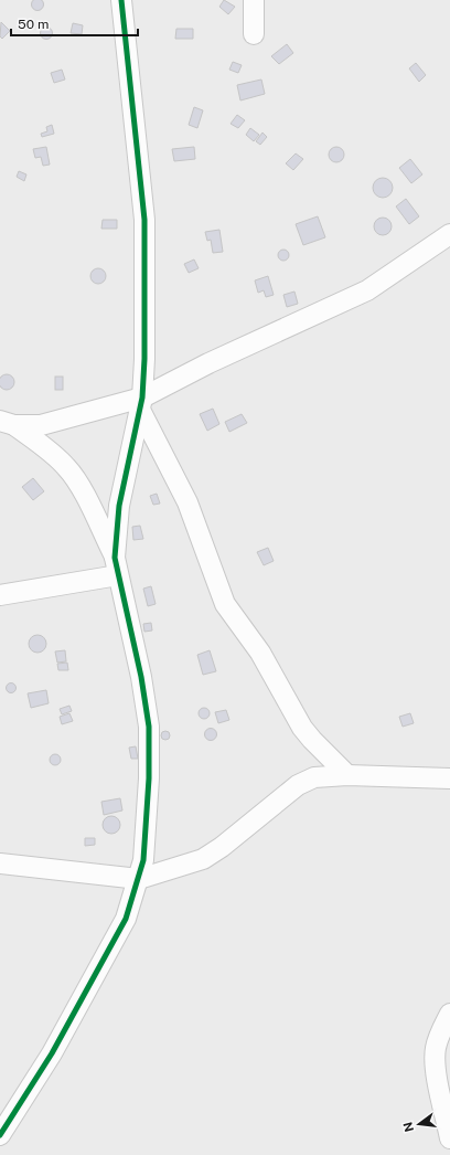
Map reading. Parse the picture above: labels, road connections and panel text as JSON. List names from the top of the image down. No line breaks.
{"scale_bar":"50 m","north":"left"}
